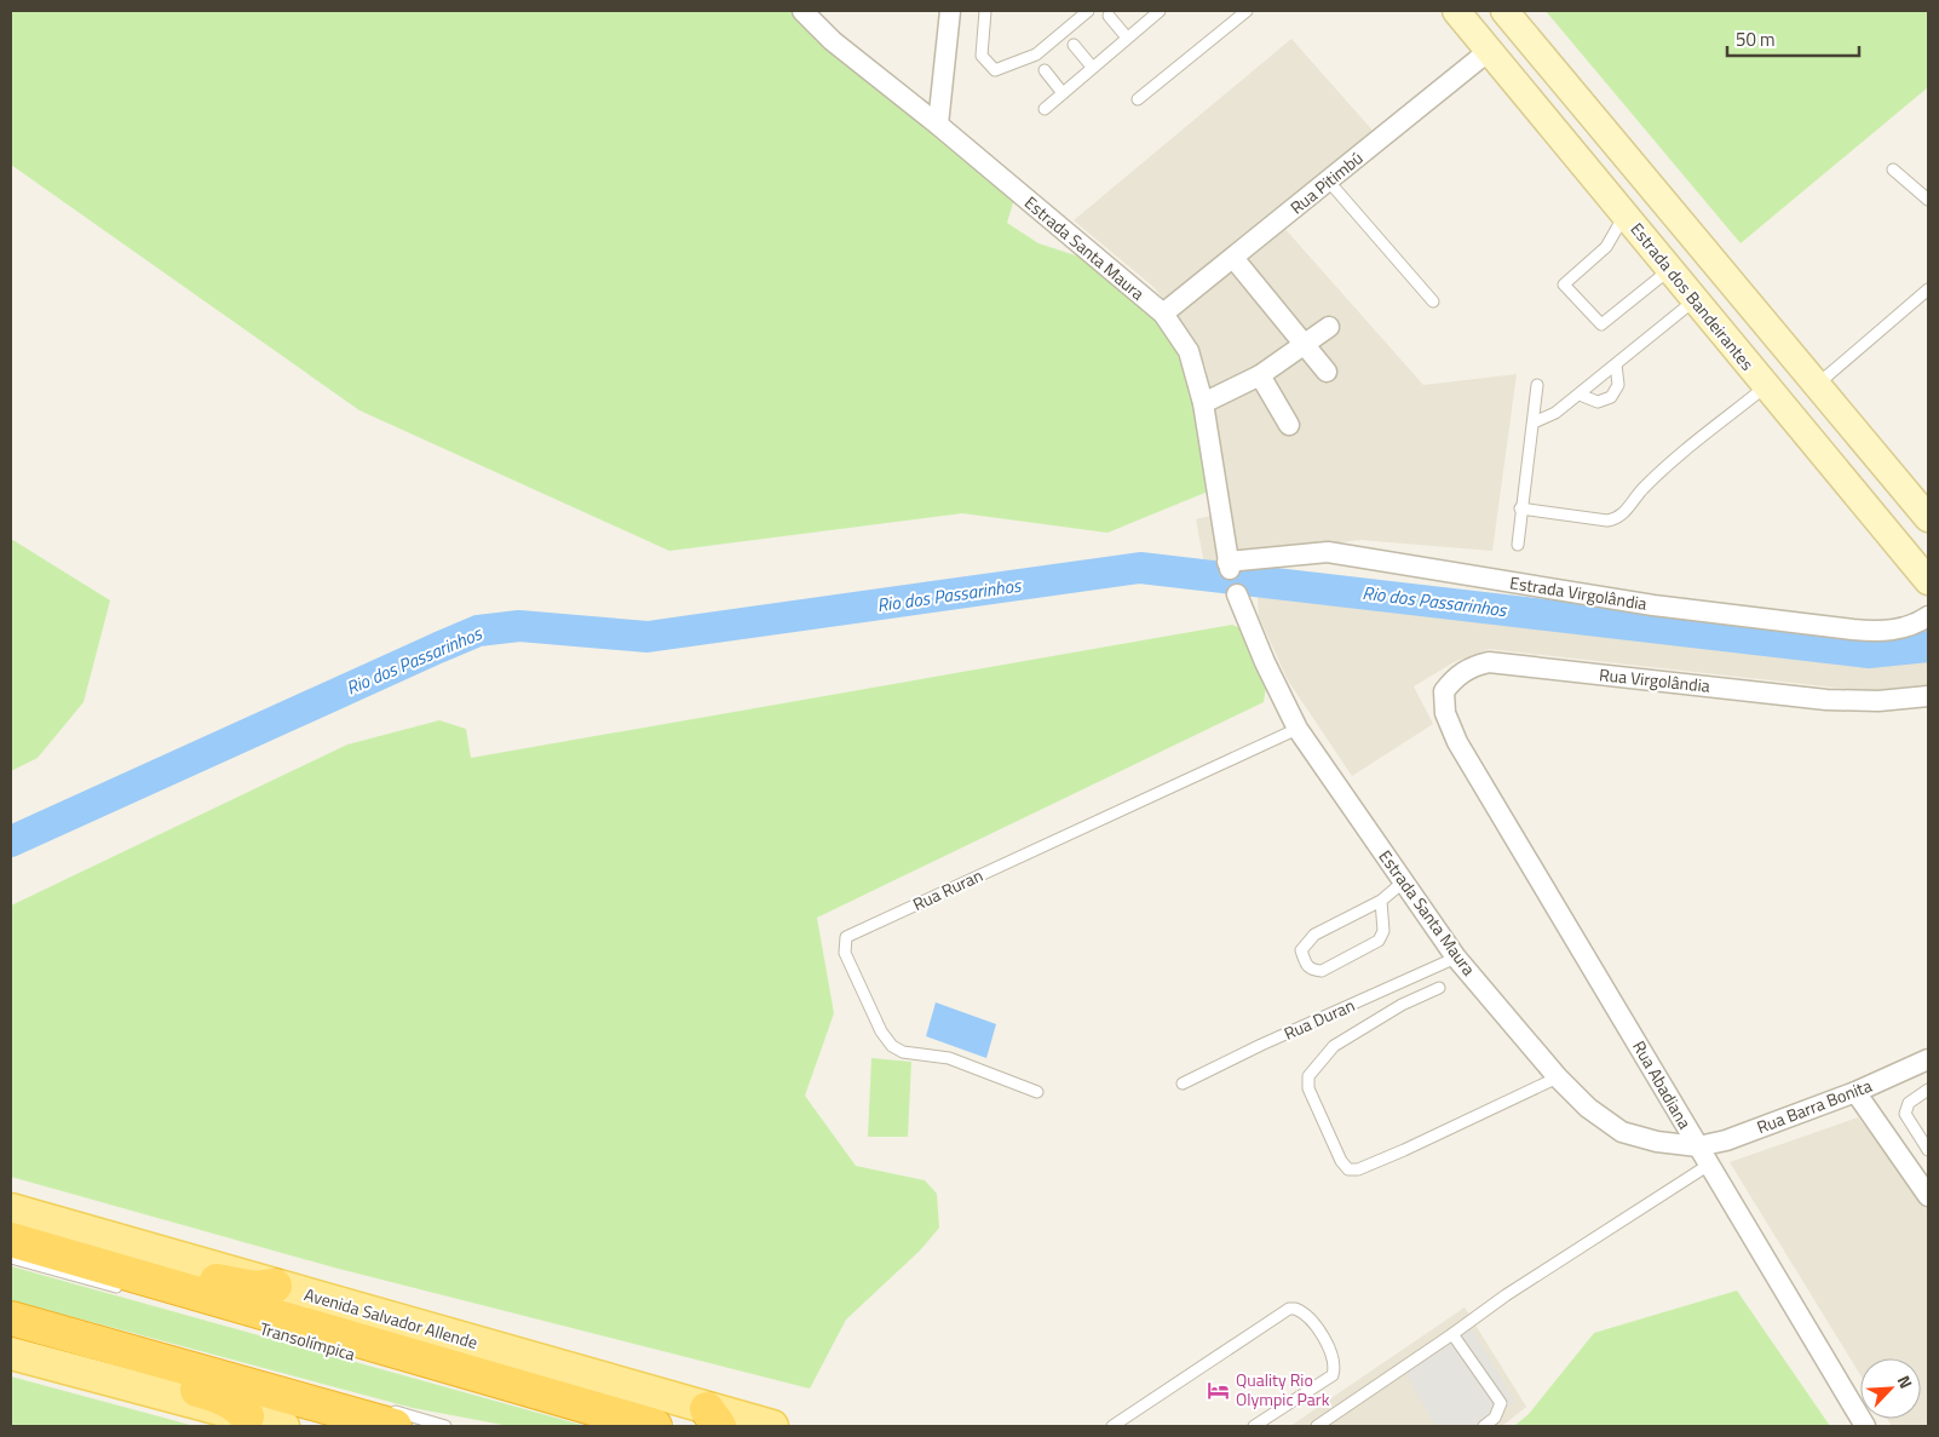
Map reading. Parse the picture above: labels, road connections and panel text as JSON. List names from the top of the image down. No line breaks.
{"streets":{"highway":["Avenida Salvador Allende"],"main road":["Estrada dos Bandeirantes"],"street":["Rua Pitimbú","Estrada Santa Maura","Estrada Virgolândia","Rua Virgolândia","Rua Abadiana","Rua Barra Bonita"],"lane":["Rua Ruran","Rua Duran"]},"crossings":[["Rua Pitimbú","Estrada Santa Maura"],["Rua Pitimbú","Estrada dos Bandeirantes"],["Estrada Santa Maura","Estrada Virgolândia"],["Estrada Santa Maura","Rua Ruran"],["Estrada Santa Maura","Rua Duran"],["Estrada Santa Maura","Rua Abadiana"],["Estrada Santa Maura","Rua Barra Bonita"],["Rua Virgolândia","Rua Abadiana"],["Rua Abadiana","Rua Barra Bonita"]],"water":["Rio dos Passarinhos"],"places":{"hotel":["Quality Rio Olympic Park"]},"scale_bar":"50 m","north":"top right"}
